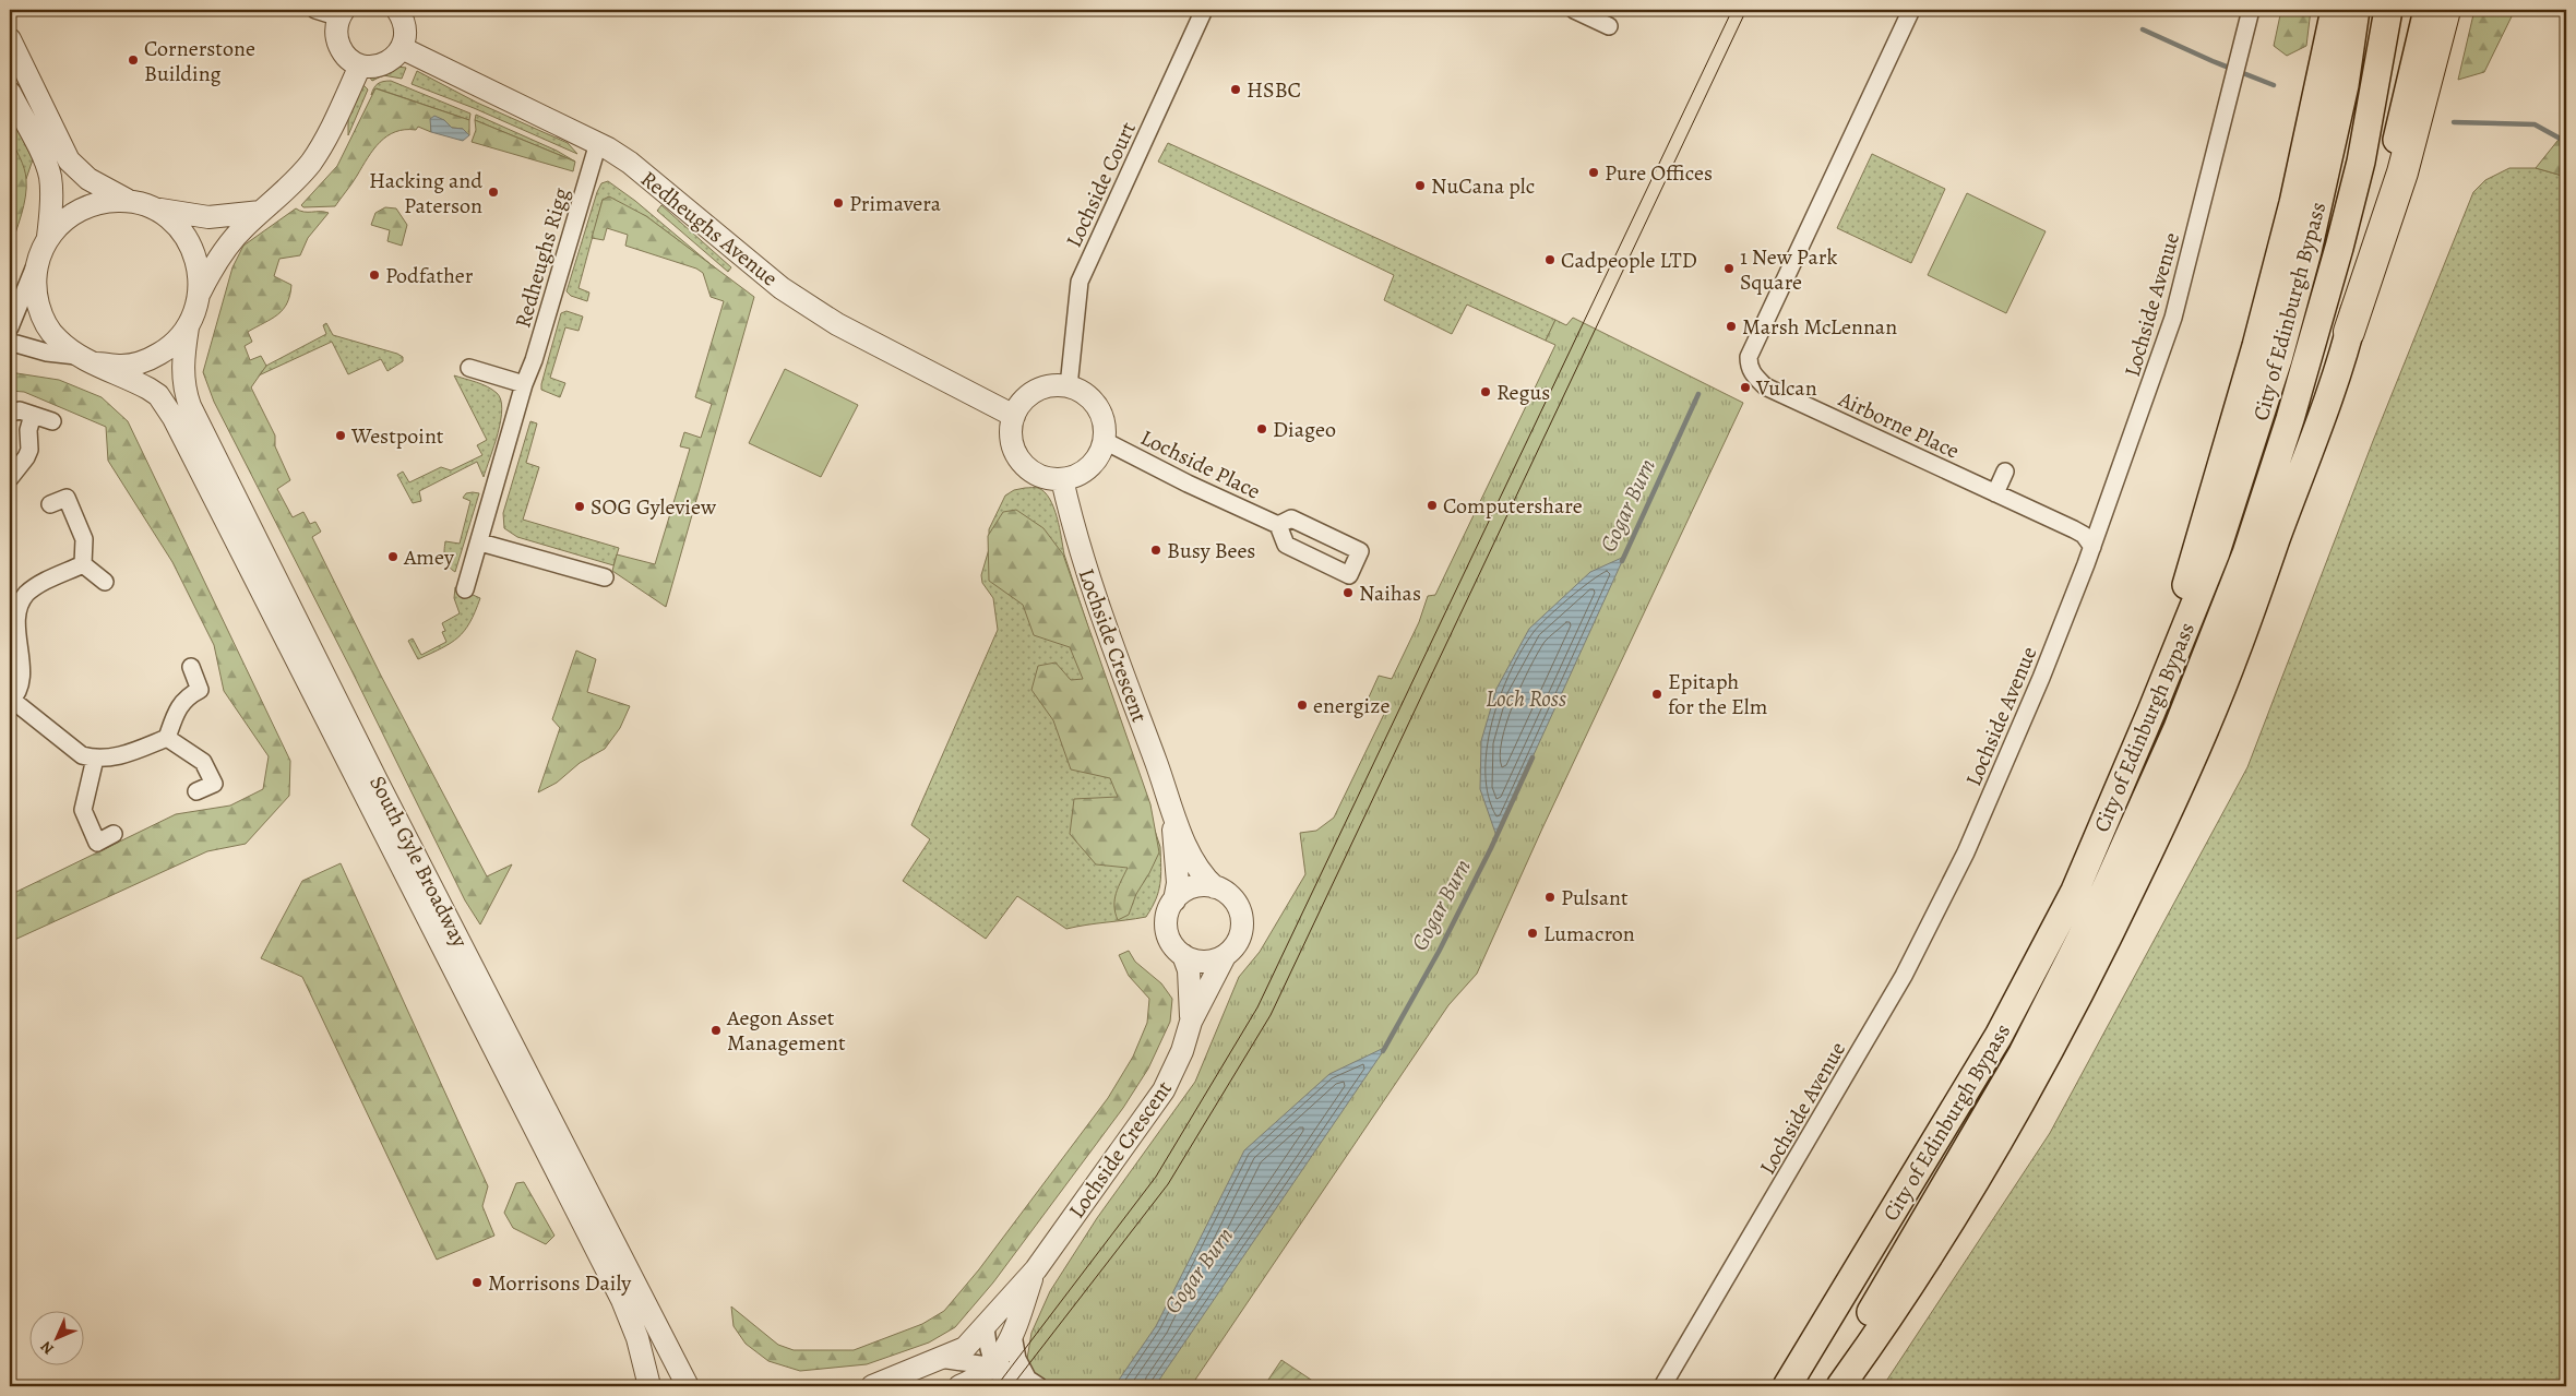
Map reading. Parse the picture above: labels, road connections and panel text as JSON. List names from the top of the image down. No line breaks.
{"streets":{"main road":["City of Edinburgh Bypass"],"street":["Lochside Court","Redheughs Avenue","Redheughs Rigg","Lochside Avenue","Airborne Place","Lochside Place","Lochside Crescent","South Gyle Broadway"]},"crossings":[["Lochside Court","Redheughs Avenue"],["Lochside Court","Lochside Place"],["Lochside Court","Lochside Crescent"],["Redheughs Avenue","Redheughs Rigg"],["Redheughs Avenue","Lochside Place"],["Redheughs Avenue","Lochside Crescent"],["Lochside Avenue","Airborne Place"],["Lochside Place","Lochside Crescent"]],"water":["Gogar Burn","Loch Ross"],"places":["Cornerstone Building","HSBC","Pure Offices","NuCana plc","Hacking and Paterson","Primavera","Cadpeople LTD","1 New Park Square","Podfather","Marsh McLennan","Vulcan","Regus","Diageo","Westpoint","Computershare","SOG Gyleview","Busy Bees","Amey","Naihas","Epitaph for the Elm","energize","Pulsant","Lumacron","Aegon Asset Management","Morrisons Daily"],"north":"bottom left"}
